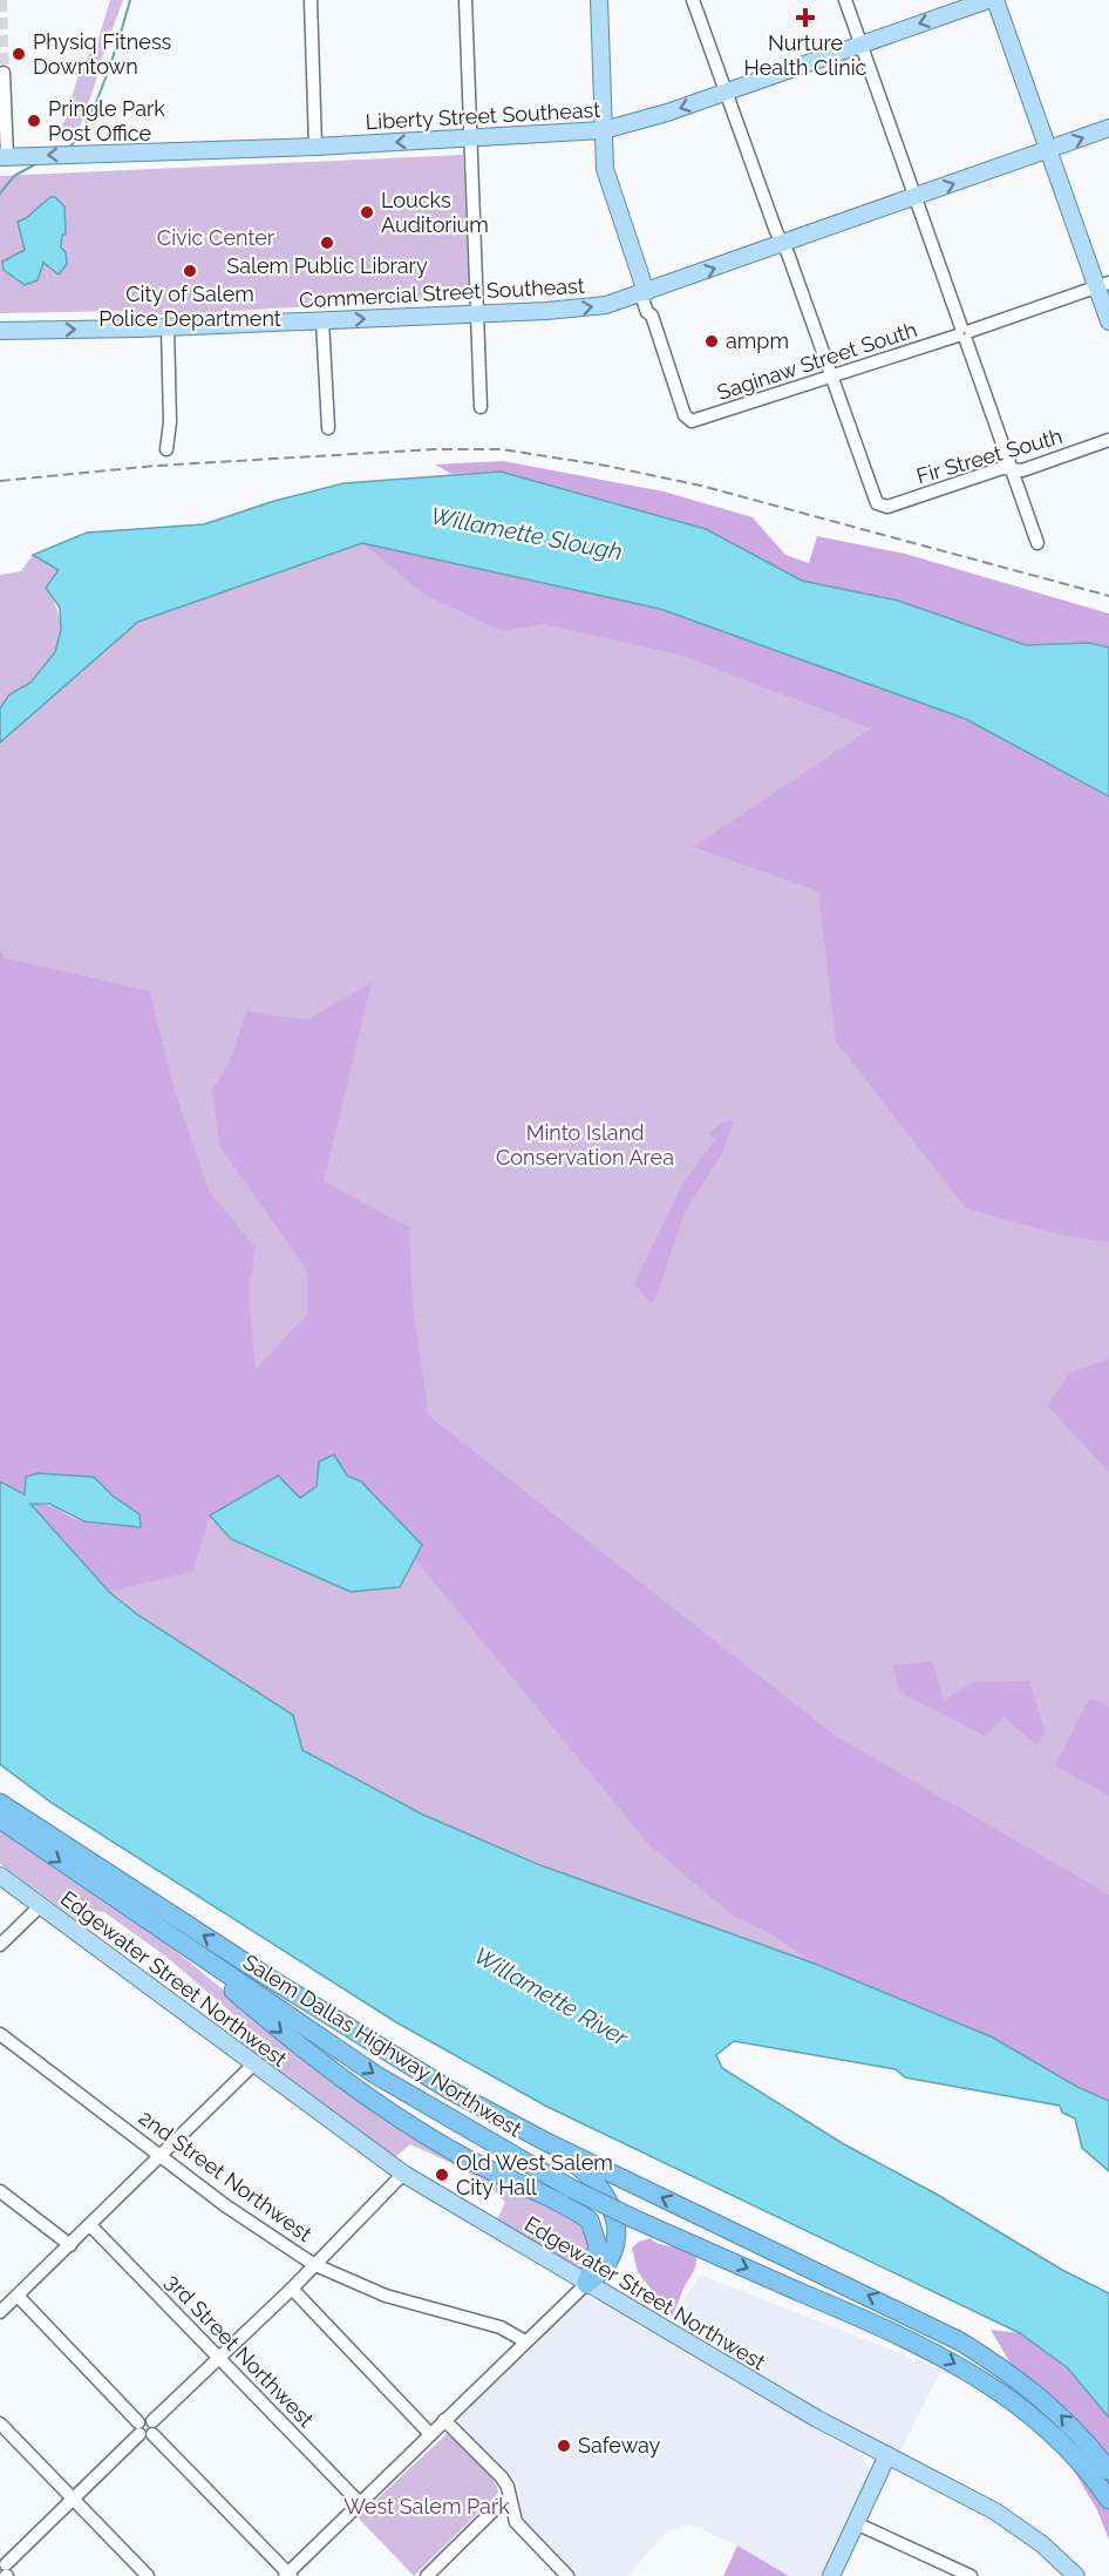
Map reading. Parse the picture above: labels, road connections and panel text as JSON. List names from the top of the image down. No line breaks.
{"streets":{"highway":["Salem Dallas Highway Northwest"],"main road":["Liberty Street Southeast","Commercial Street Southeast","Edgewater Street Northwest"],"street":["Saginaw Street South","Fir Street South","2nd Street Northwest","3rd Street Northwest"]},"crossings":[["Commercial Street Southeast","Saginaw Street South"],["Saginaw Street South","Fir Street South"]],"one_way":["Liberty Street Southeast","Commercial Street Southeast"],"water":["Willamette Slough","Willamette River"],"parks":["Civic Center","Minto Island Conservation Area","West Salem Park"],"places":{"health":["Nurture Health Clinic"],"other":["Physiq Fitness Downtown","Pringle Park Post Office","Loucks Auditorium","Salem Public Library","City of Salem Police Department","ampm","Old West Salem City Hall","Safeway"]}}
